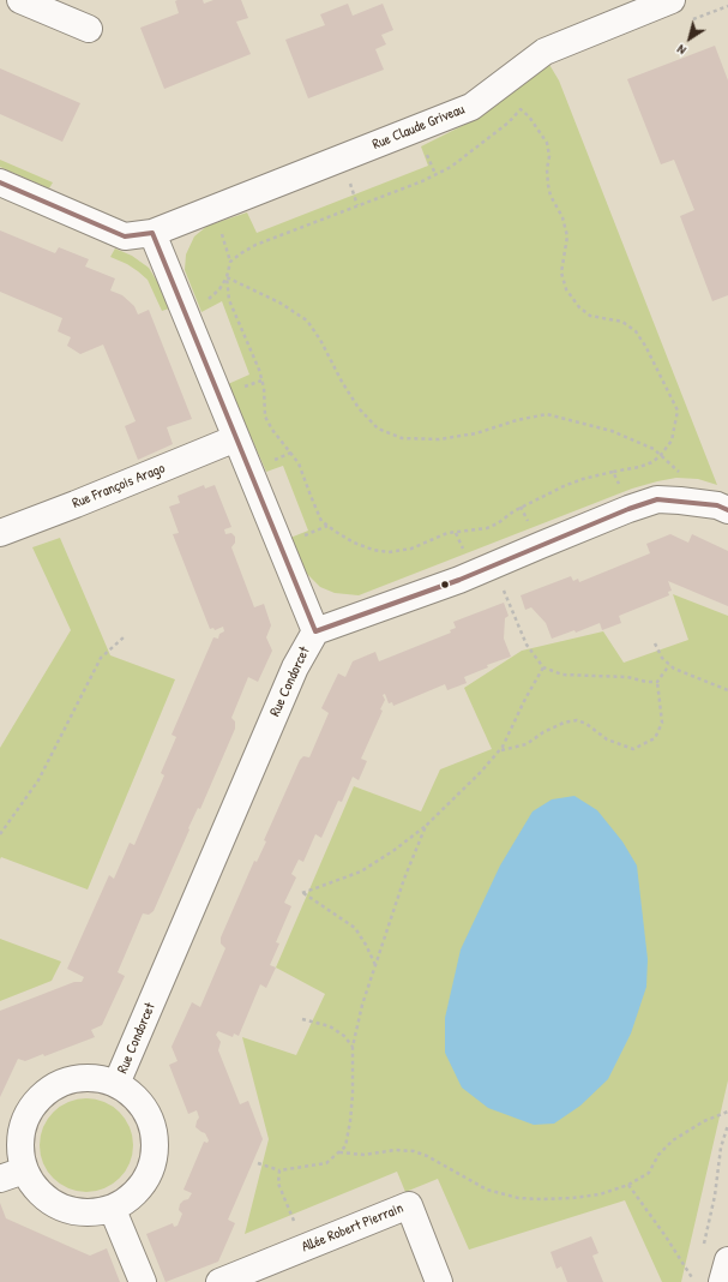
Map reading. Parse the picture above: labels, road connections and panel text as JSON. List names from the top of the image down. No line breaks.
{"streets":{"street":["Rue Claude Griveau","Rue François Arago","Rue Condorcet","Allée Robert Pierrain"]},"north":"bottom left"}
